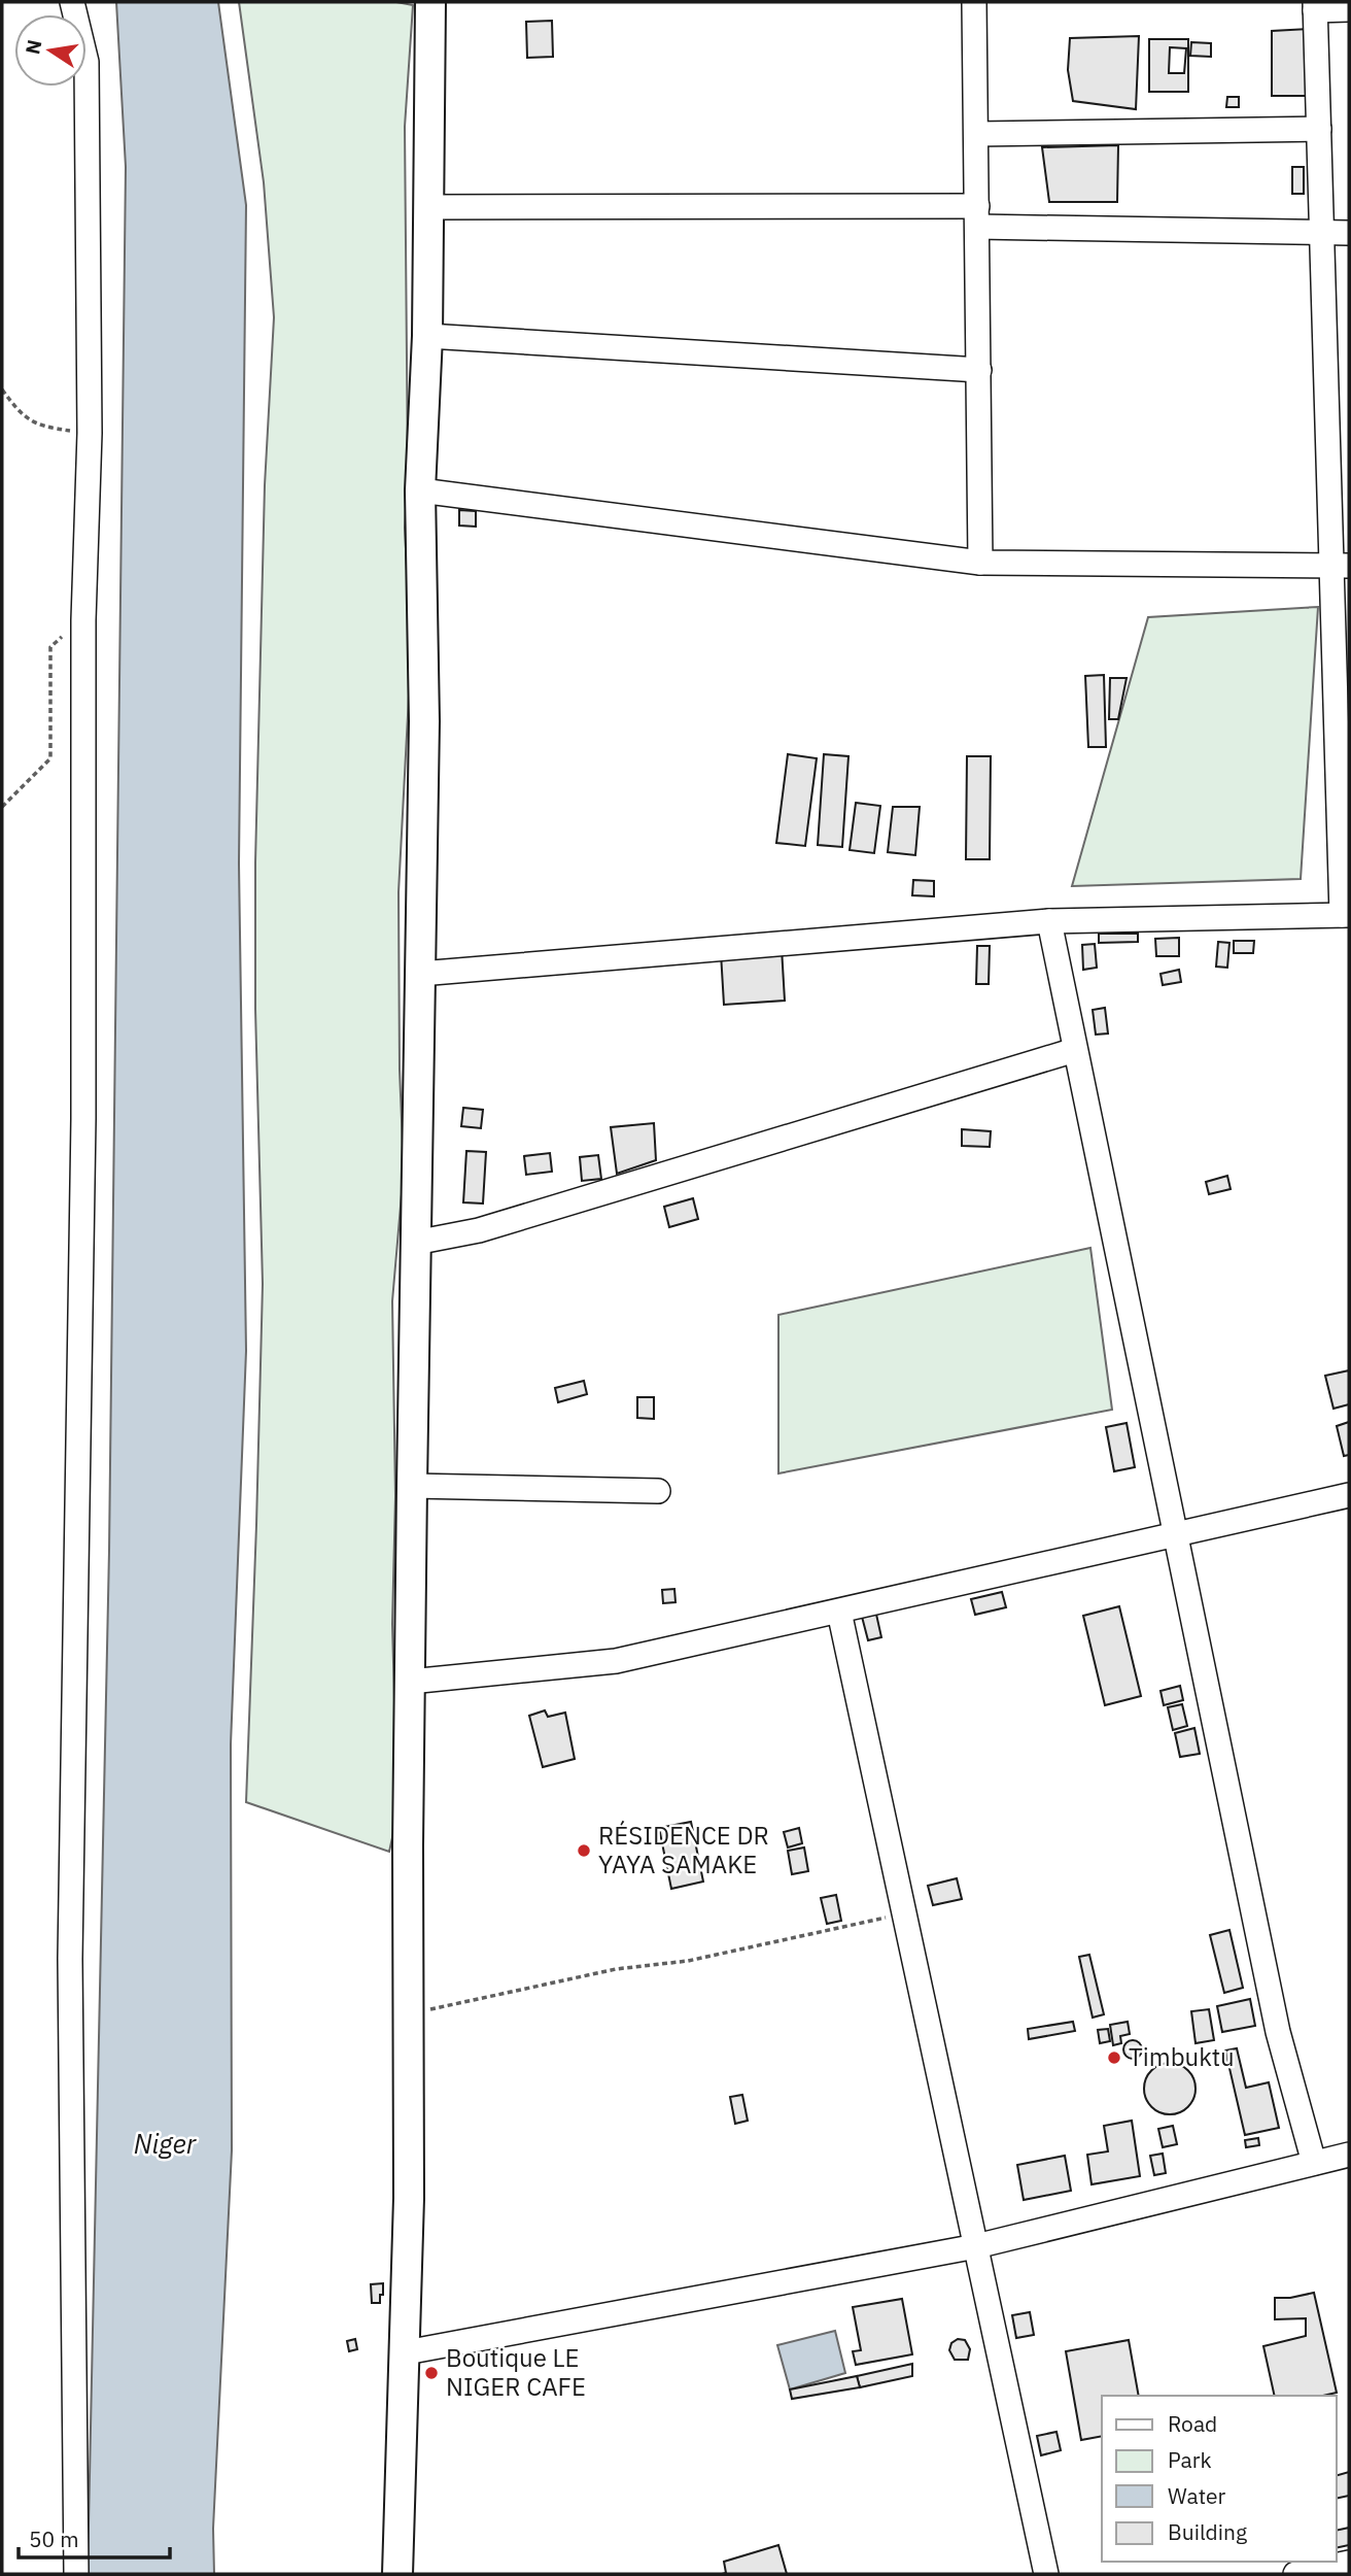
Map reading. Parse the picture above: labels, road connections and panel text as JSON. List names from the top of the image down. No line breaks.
{"water":["Niger"],"places":["RÉSIDENCE DR YAYA SAMAKE","Timbuktu","Boutique LE NIGER CAFE"],"legend":["Road","Park","Water","Building"],"scale_bar":"50 m","north":"left"}
